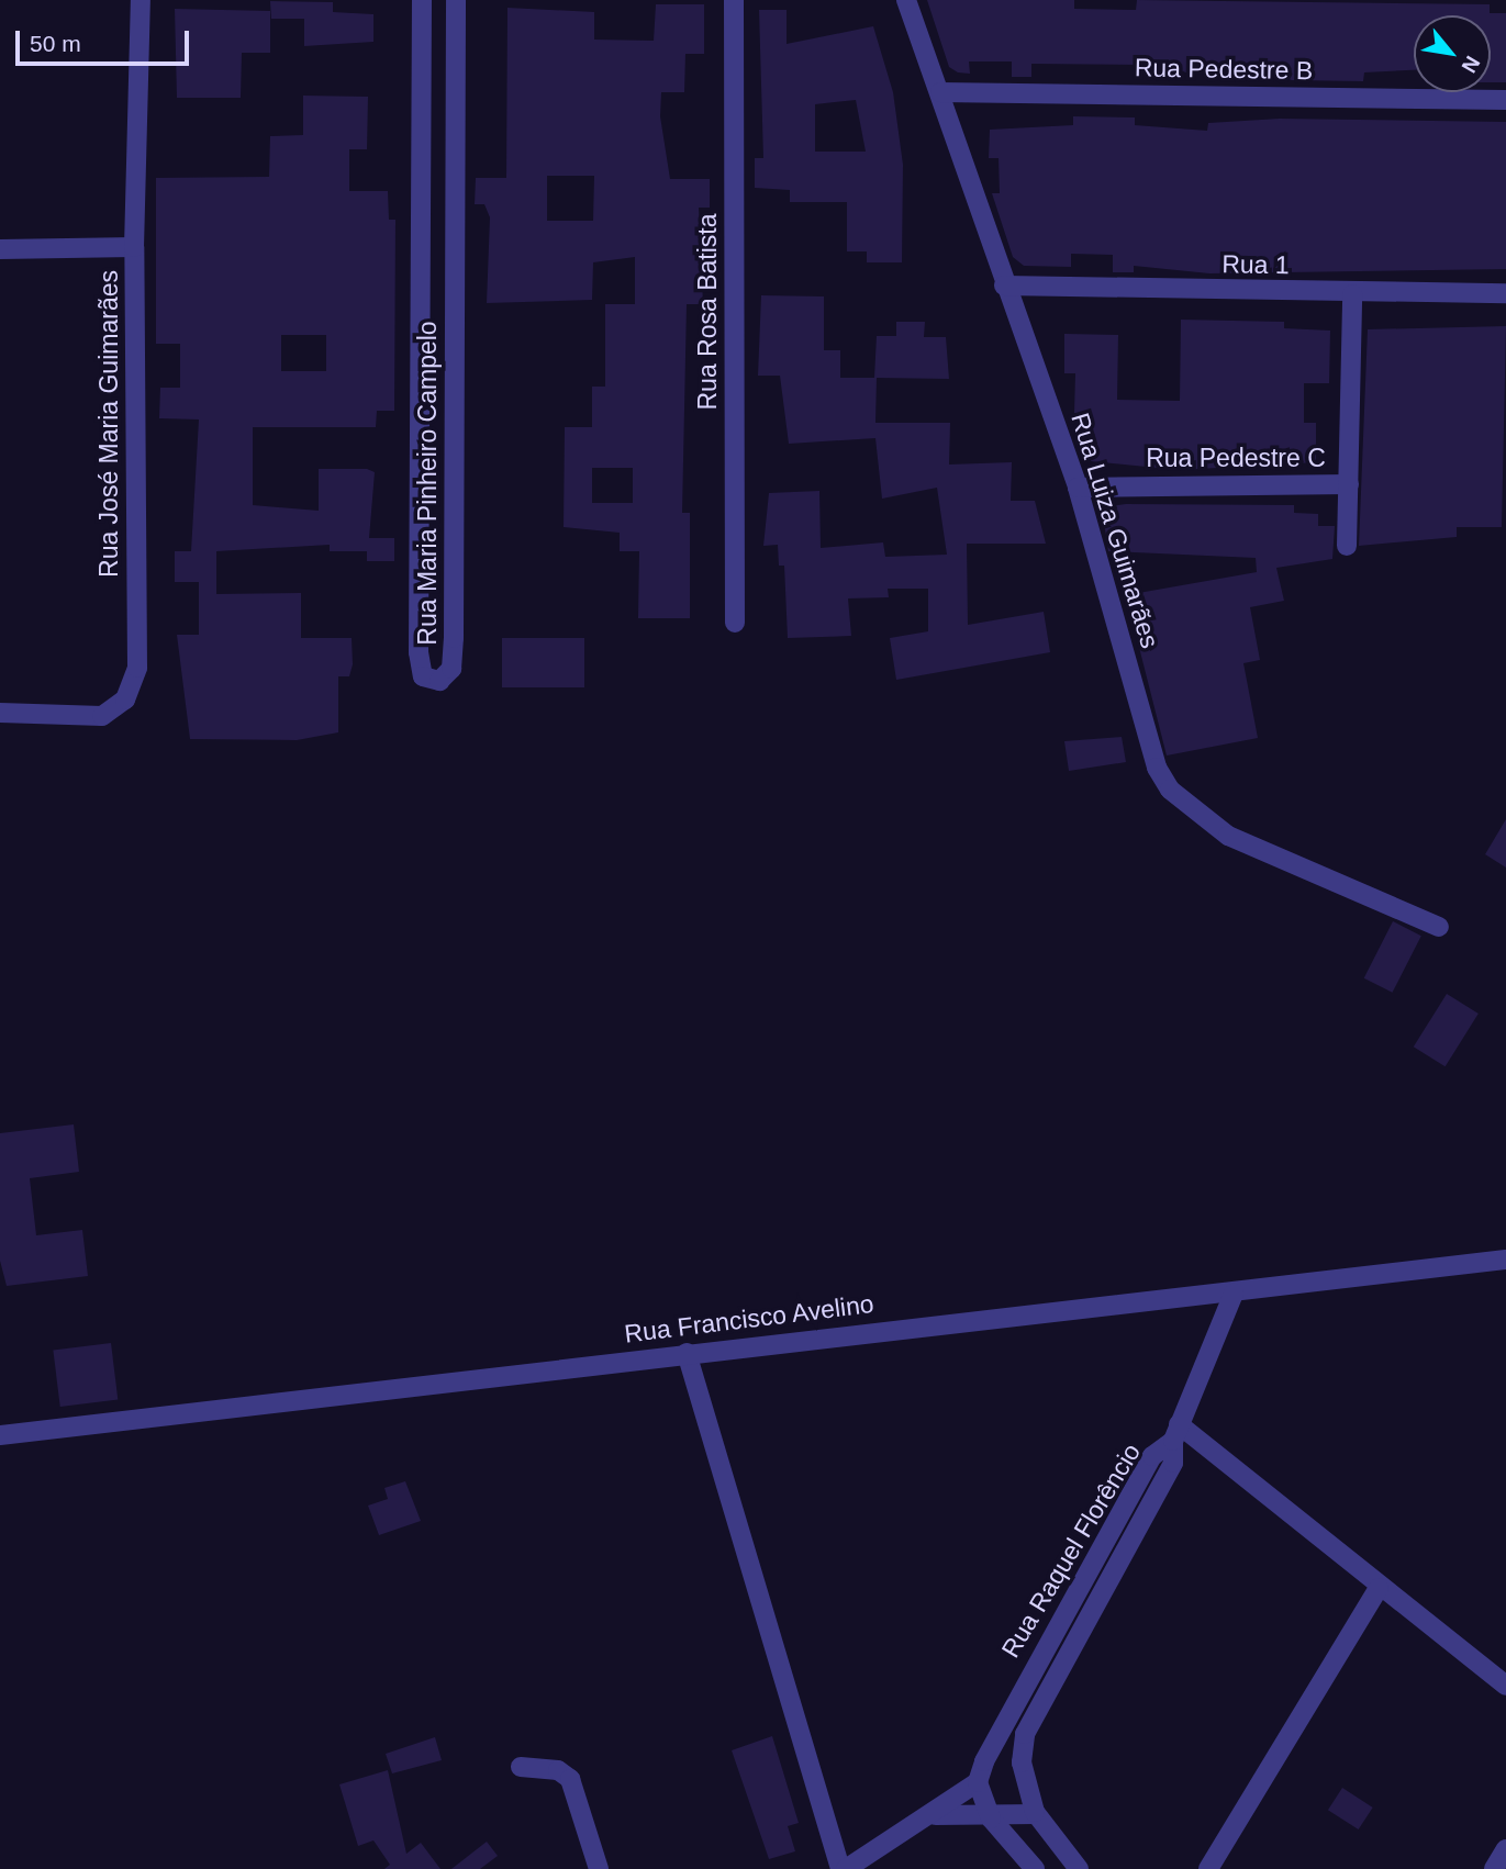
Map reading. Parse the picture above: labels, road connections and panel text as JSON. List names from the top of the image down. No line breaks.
{"streets":{"street":["Rua Pedestre B","Rua 1","Rua Rosa Batista","Rua José Maria Guimarães","Rua Pedestre C","Rua Maria Pinheiro Campelo","Rua Luiza Guimarães","Rua Francisco Avelino","Rua Raquel Florêncio"]},"crossings":[["Rua Pedestre B","Rua Luiza Guimarães"],["Rua 1","Rua Luiza Guimarães"],["Rua Pedestre C","Rua Luiza Guimarães"]],"scale_bar":"50 m","north":"bottom right"}
